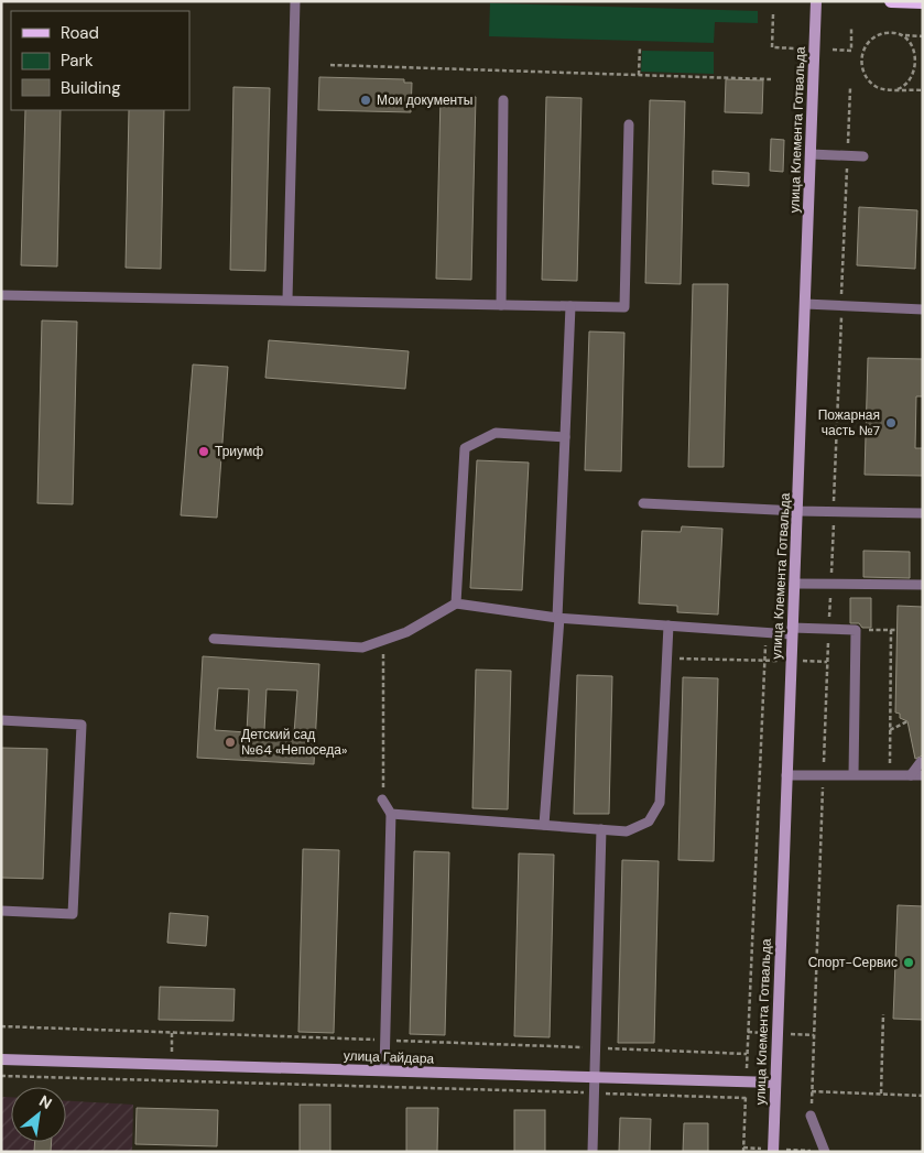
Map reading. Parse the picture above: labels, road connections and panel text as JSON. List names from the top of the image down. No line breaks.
{"streets":{"street":["улица Клемента Готвальда","улица Гайдара"]},"crossings":[["улица Клемента Готвальда","улица Гайдара"]],"places":["Мои документы","Пожарная часть №7","Триумф","Детский сад №64 «Непоседа»","Спорт-Сервис"],"legend":["Road","Park","Building"],"north":"top right"}
